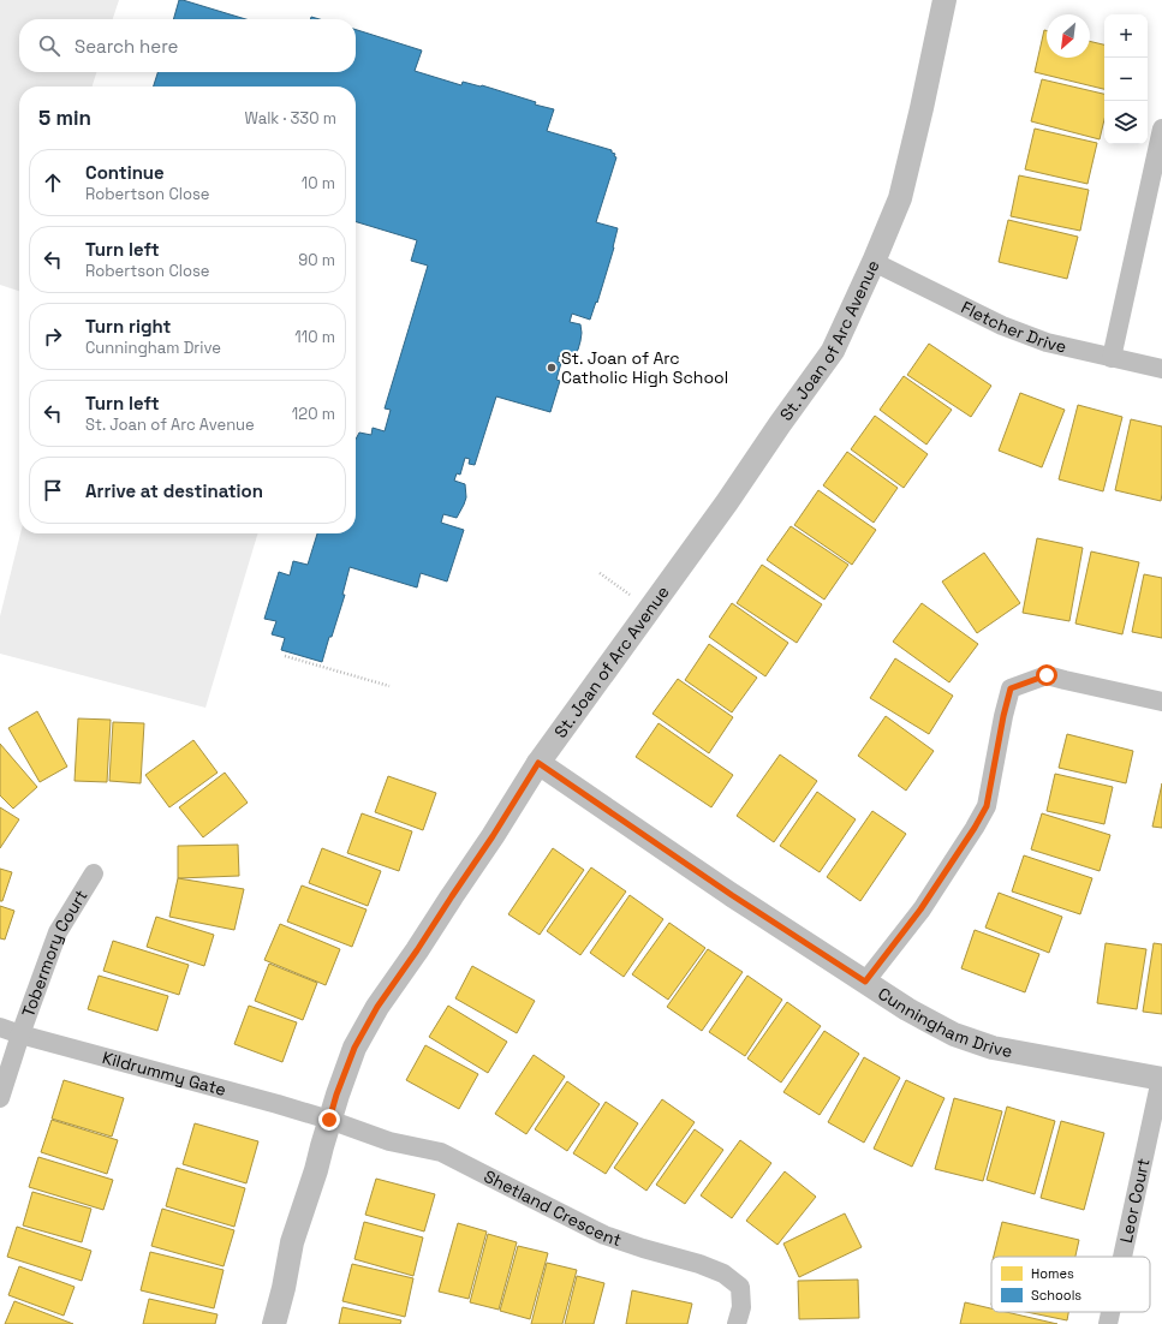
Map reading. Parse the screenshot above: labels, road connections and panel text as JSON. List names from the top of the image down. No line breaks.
{"streets":{"street":["Fletcher Drive","St. Joan of Arc Avenue","Tobermory Court","Cunningham Drive","Kildrummy Gate","Leor Court","Shetland Crescent"]},"crossings":[["Fletcher Drive","St. Joan of Arc Avenue"],["St. Joan of Arc Avenue","Cunningham Drive"],["St. Joan of Arc Avenue","Kildrummy Gate"],["St. Joan of Arc Avenue","Shetland Crescent"],["Tobermory Court","Kildrummy Gate"],["Cunningham Drive","Leor Court"],["Kildrummy Gate","Shetland Crescent"]],"places":["St. Joan of Arc Catholic High School"],"legend":["Homes","Schools"],"north":"bottom left","page":{"map_buttons":["+","−"],"search":"Search here","heading":["5 min","Walk · 330 m"],"list":[["Continue","Robertson Close","10 m"],["Turn left","Robertson Close","90 m"],["Turn right","Cunningham Drive","110 m"],["Turn left","St. Joan of Arc Avenue","120 m"],"Arrive at destination"]}}
